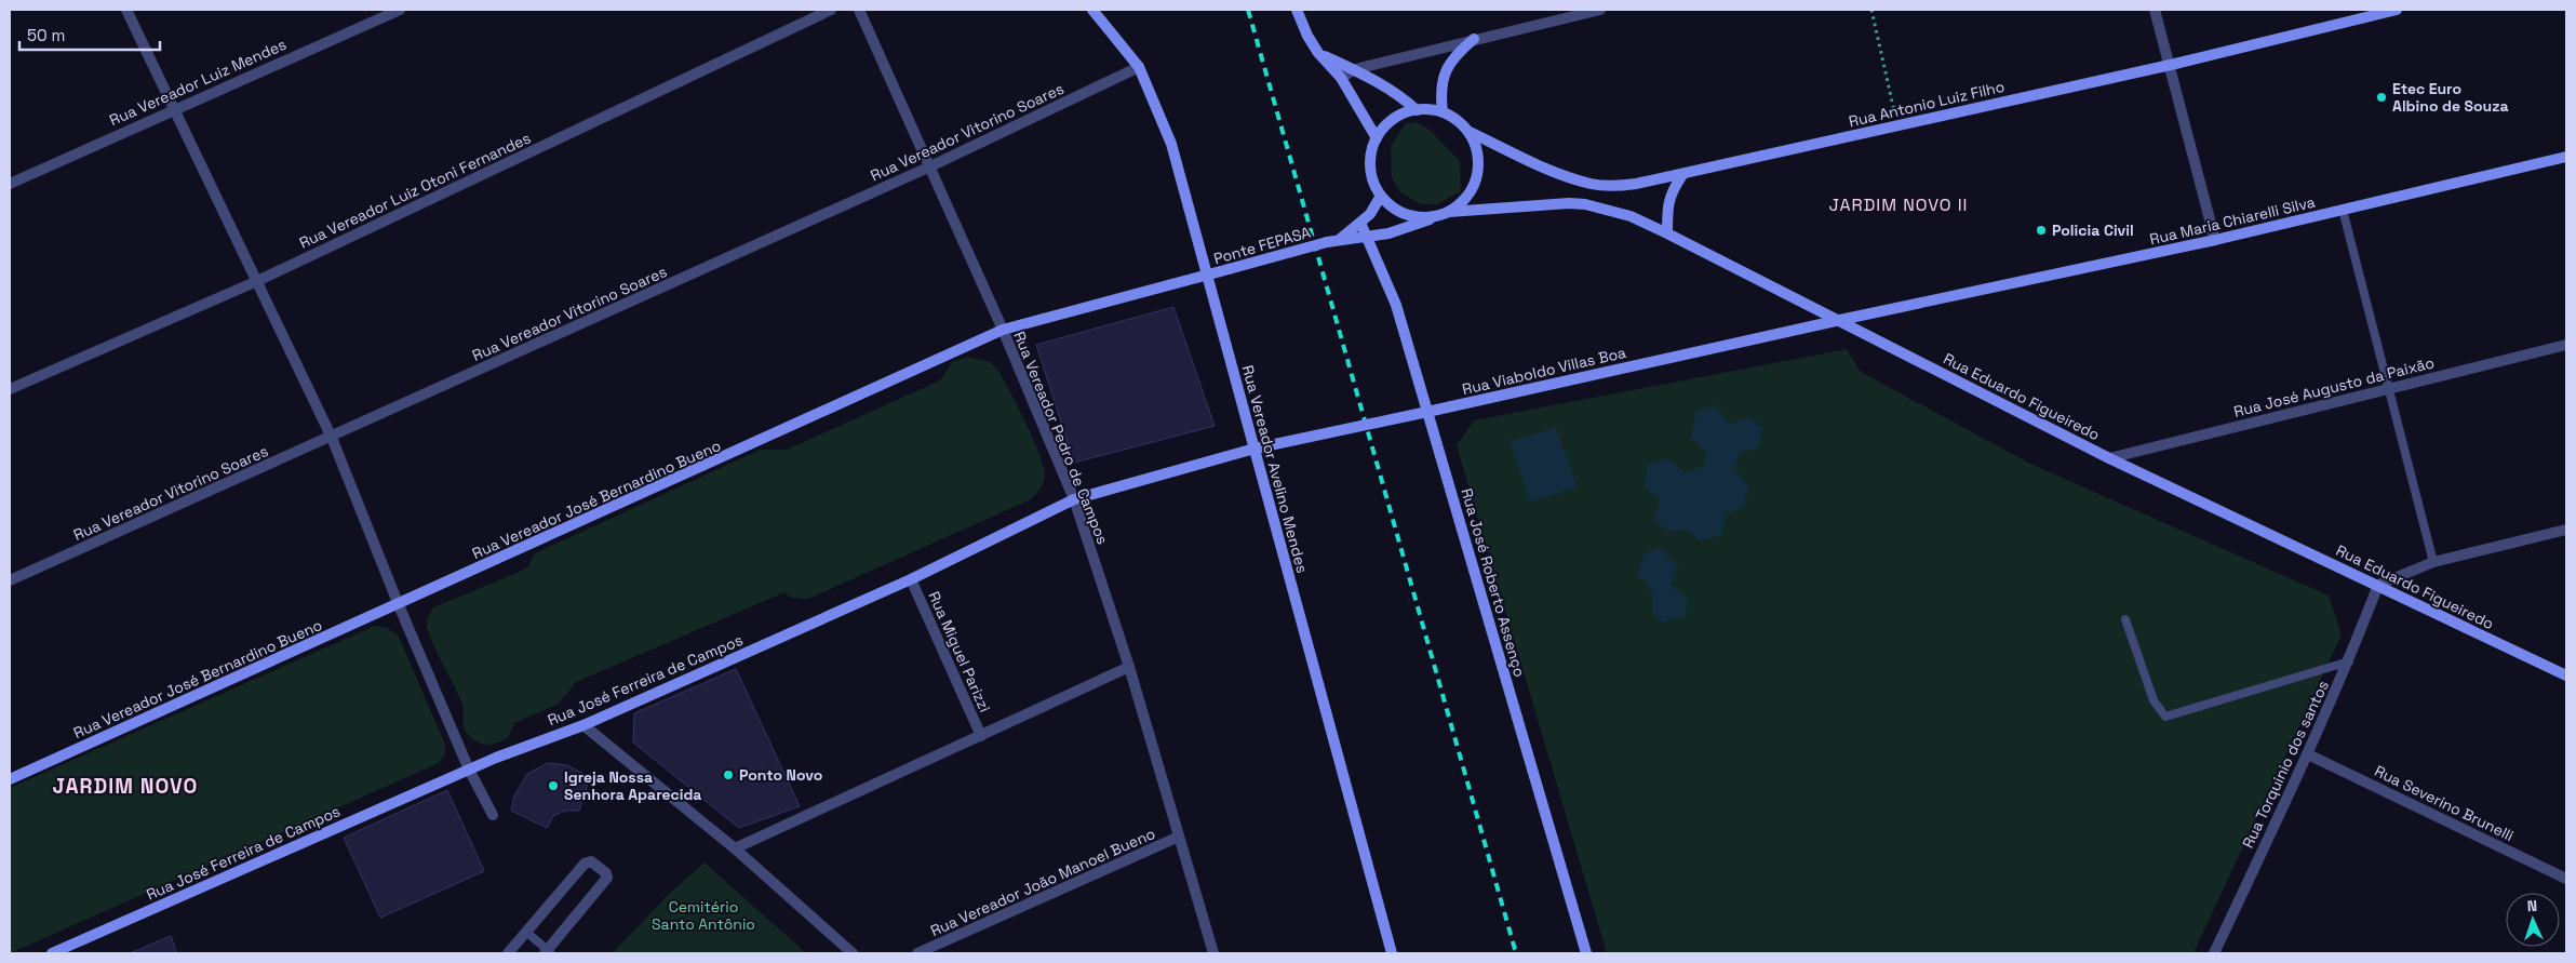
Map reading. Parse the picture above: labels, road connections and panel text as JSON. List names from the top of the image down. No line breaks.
{"streets":{"main road":["Rua Antonio Luiz Filho","Rua Maria Chiarelli Silva","Ponte FEPASA","Rua Viaboldo Villas Boa","Rua Eduardo Figueiredo","Rua Vereador Avelino Mendes","Rua Vereador José Bernardino Bueno","Rua José Roberto Assenço","Rua José Ferreira de Campos"],"street":["Rua Vereador Luiz Mendes","Rua Vereador Vitorino Soares","Rua Vereador Luiz Otoni Fernandes","Rua José Augusto da Paixão","Rua Vereador Pedro de Campos","Rua Miguel Parizzi","Rua Torquinio dos santos","Rua Severino Brunelli","Rua Vereador João Manoel Bueno"]},"crossings":[["Rua Antonio Luiz Filho","Ponte FEPASA"],["Rua Antonio Luiz Filho","Rua Eduardo Figueiredo"],["Rua Vereador Vitorino Soares","Rua Vereador Pedro de Campos"],["Rua Vereador Vitorino Soares","Rua Vereador Avelino Mendes"],["Rua Maria Chiarelli Silva","Rua Viaboldo Villas Boa"],["Rua Maria Chiarelli Silva","Rua Eduardo Figueiredo"],["Ponte FEPASA","Rua Eduardo Figueiredo"],["Ponte FEPASA","Rua Vereador Avelino Mendes"],["Ponte FEPASA","Rua Vereador José Bernardino Bueno"],["Ponte FEPASA","Rua José Roberto Assenço"],["Rua Viaboldo Villas Boa","Rua Eduardo Figueiredo"],["Rua Viaboldo Villas Boa","Rua Vereador Avelino Mendes"],["Rua Viaboldo Villas Boa","Rua José Roberto Assenço"],["Rua Viaboldo Villas Boa","Rua José Ferreira de Campos"],["Rua José Augusto da Paixão","Rua Eduardo Figueiredo"],["Rua Eduardo Figueiredo","Rua Torquinio dos santos"],["Rua Vereador Pedro de Campos","Rua Vereador José Bernardino Bueno"],["Rua Vereador Pedro de Campos","Rua José Ferreira de Campos"],["Rua Vereador Pedro de Campos","Rua Vereador João Manoel Bueno"],["Rua Vereador Avelino Mendes","Rua Vereador José Bernardino Bueno"],["Rua Vereador Avelino Mendes","Rua José Ferreira de Campos"],["Rua Miguel Parizzi","Rua José Ferreira de Campos"],["Rua Torquinio dos santos","Rua Severino Brunelli"]],"districts":["JARDIM NOVO II","JARDIM NOVO"],"parks":["Cemitério Santo Antônio"],"places":["Etec Euro Albino de Souza","Policia Civil","Ponto Novo","Igreja Nossa Senhora Aparecida"],"scale_bar":"50 m","north":"top"}
